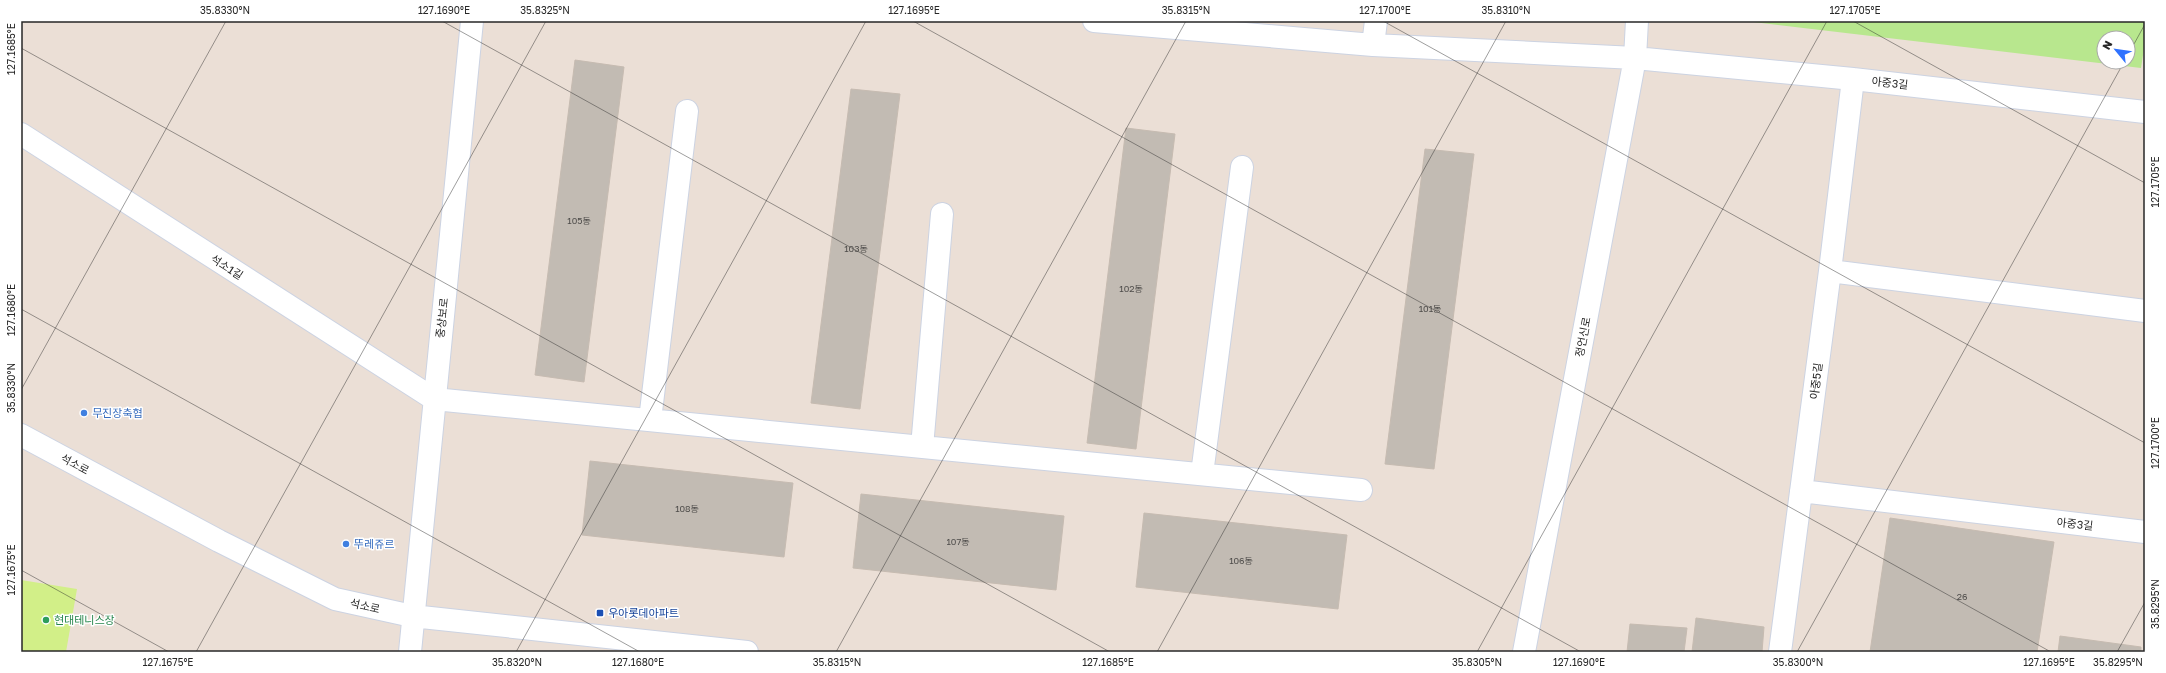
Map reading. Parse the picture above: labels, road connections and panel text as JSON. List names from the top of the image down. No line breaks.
{"streets":{"street":["아중3길","석소1길","중상보로","정언신로","아중5길","석소로"]},"crossings":[["아중3길","정언신로"],["아중3길","아중5길"],["석소1길","중상보로"],["중상보로","석소로"]],"places":{"other":["무진장축협","뚜레쥬르","현대테니스장"],"transit":["우아롯데아파트"]},"house_numbers":["105동","103동","102동","101동","108동","107동","106동","26"],"north":"top left","coordinates":["35.8330°N","127.1690°E","35.8325°N","127.1695°E","35.8315°N","127.1700°E","35.8310°N","127.1705°E","127.1685°E","127.1680°E","127.1675°E","35.8295°N","35.8320°N","35.8305°N","35.8300°N"]}
